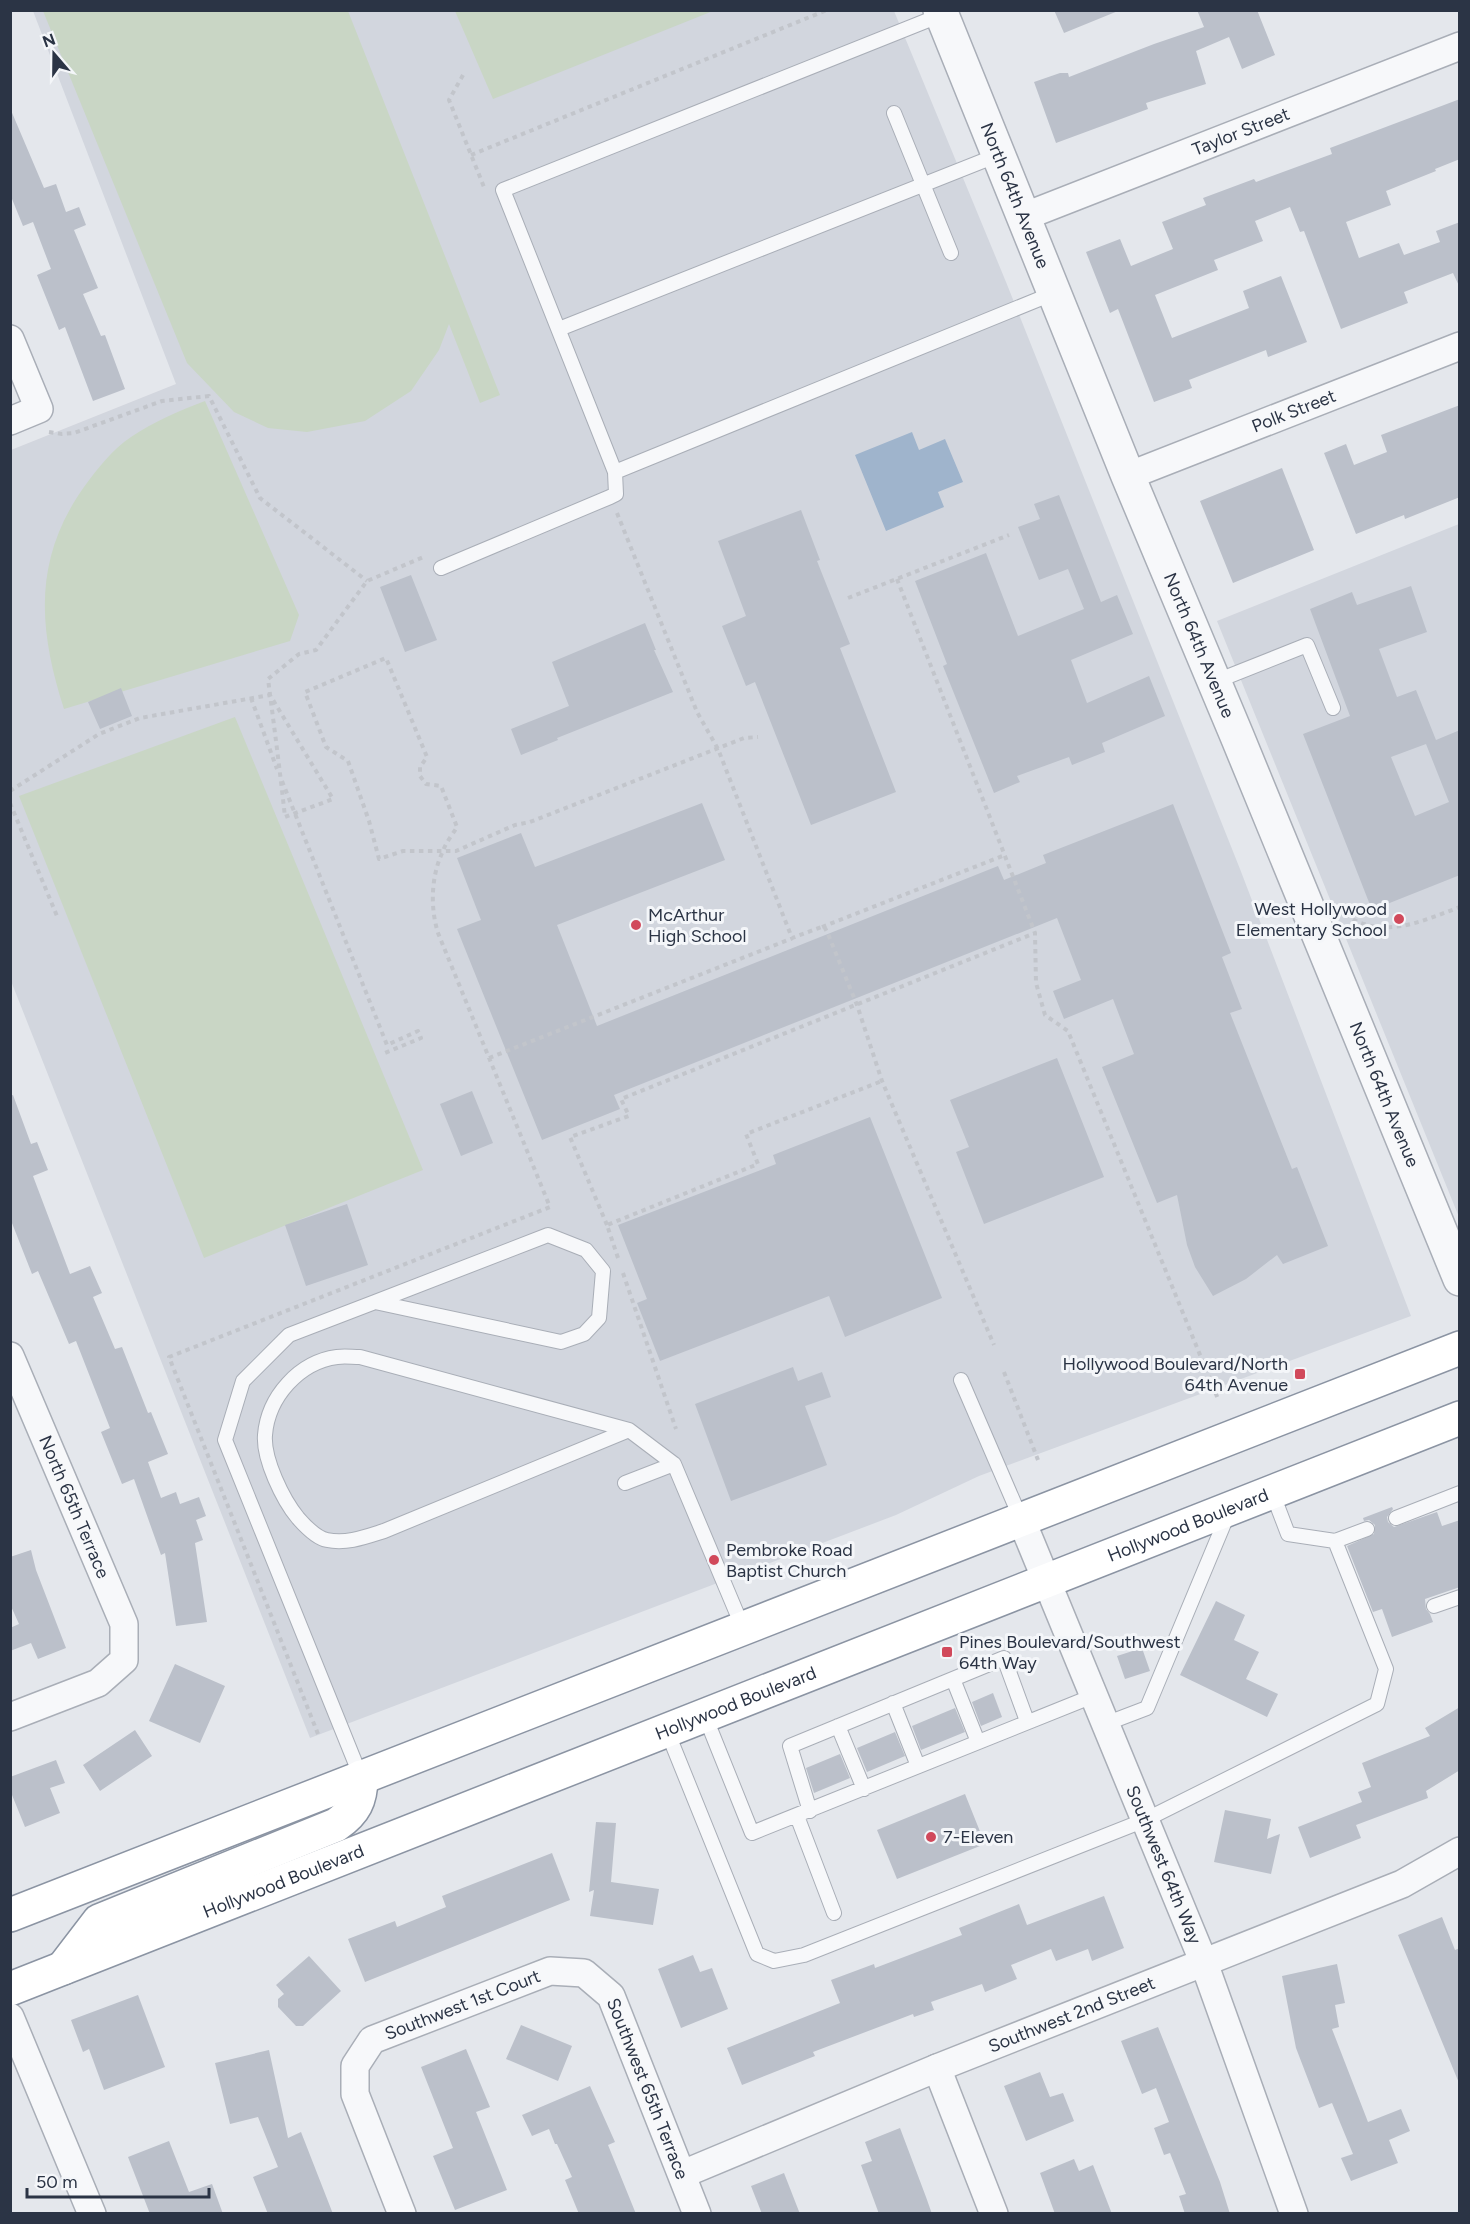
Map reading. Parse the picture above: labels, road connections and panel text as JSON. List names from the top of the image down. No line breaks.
{"streets":{"highway":["Hollywood Boulevard"],"street":["Taylor Street","North 64th Avenue","Polk Street","North 65th Terrace","Southwest 64th Way","Southwest 1st Court","Southwest 2nd Street","Southwest 65th Terrace"]},"crossings":[["Taylor Street","North 64th Avenue"],["North 64th Avenue","Polk Street"],["Hollywood Boulevard","Southwest 64th Way"],["Southwest 64th Way","Southwest 2nd Street"],["Southwest 1st Court","Southwest 65th Terrace"],["Southwest 2nd Street","Southwest 65th Terrace"]],"places":{"other":["West Hollywood Elementary School","McArthur High School","Pembroke Road Baptist Church","7-Eleven"],"transit":["Hollywood Boulevard/North 64th Avenue","Pines Boulevard/Southwest 64th Way"]},"scale_bar":"50 m","north":"top"}
